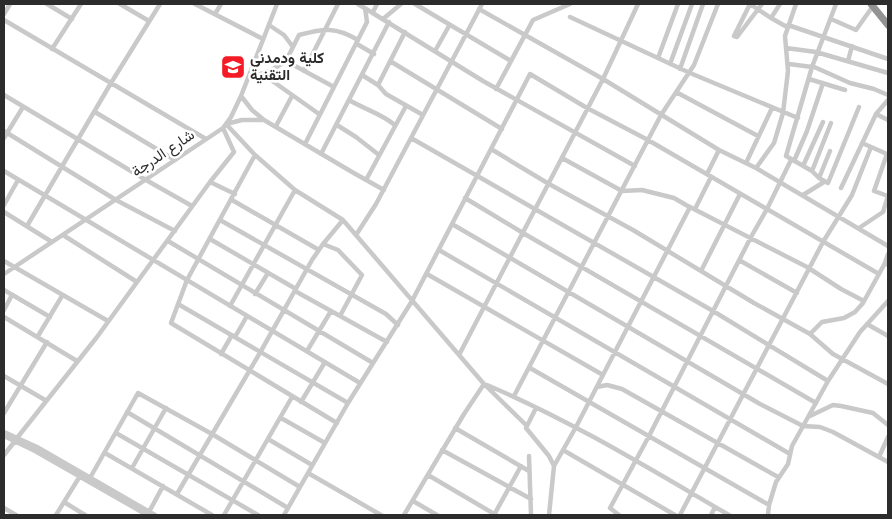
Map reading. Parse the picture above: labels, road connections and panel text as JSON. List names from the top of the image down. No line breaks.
{"streets":{"street":["شارع الدرجة"]},"places":{"school or university":["كلية ودمدني التقنية"]}}
